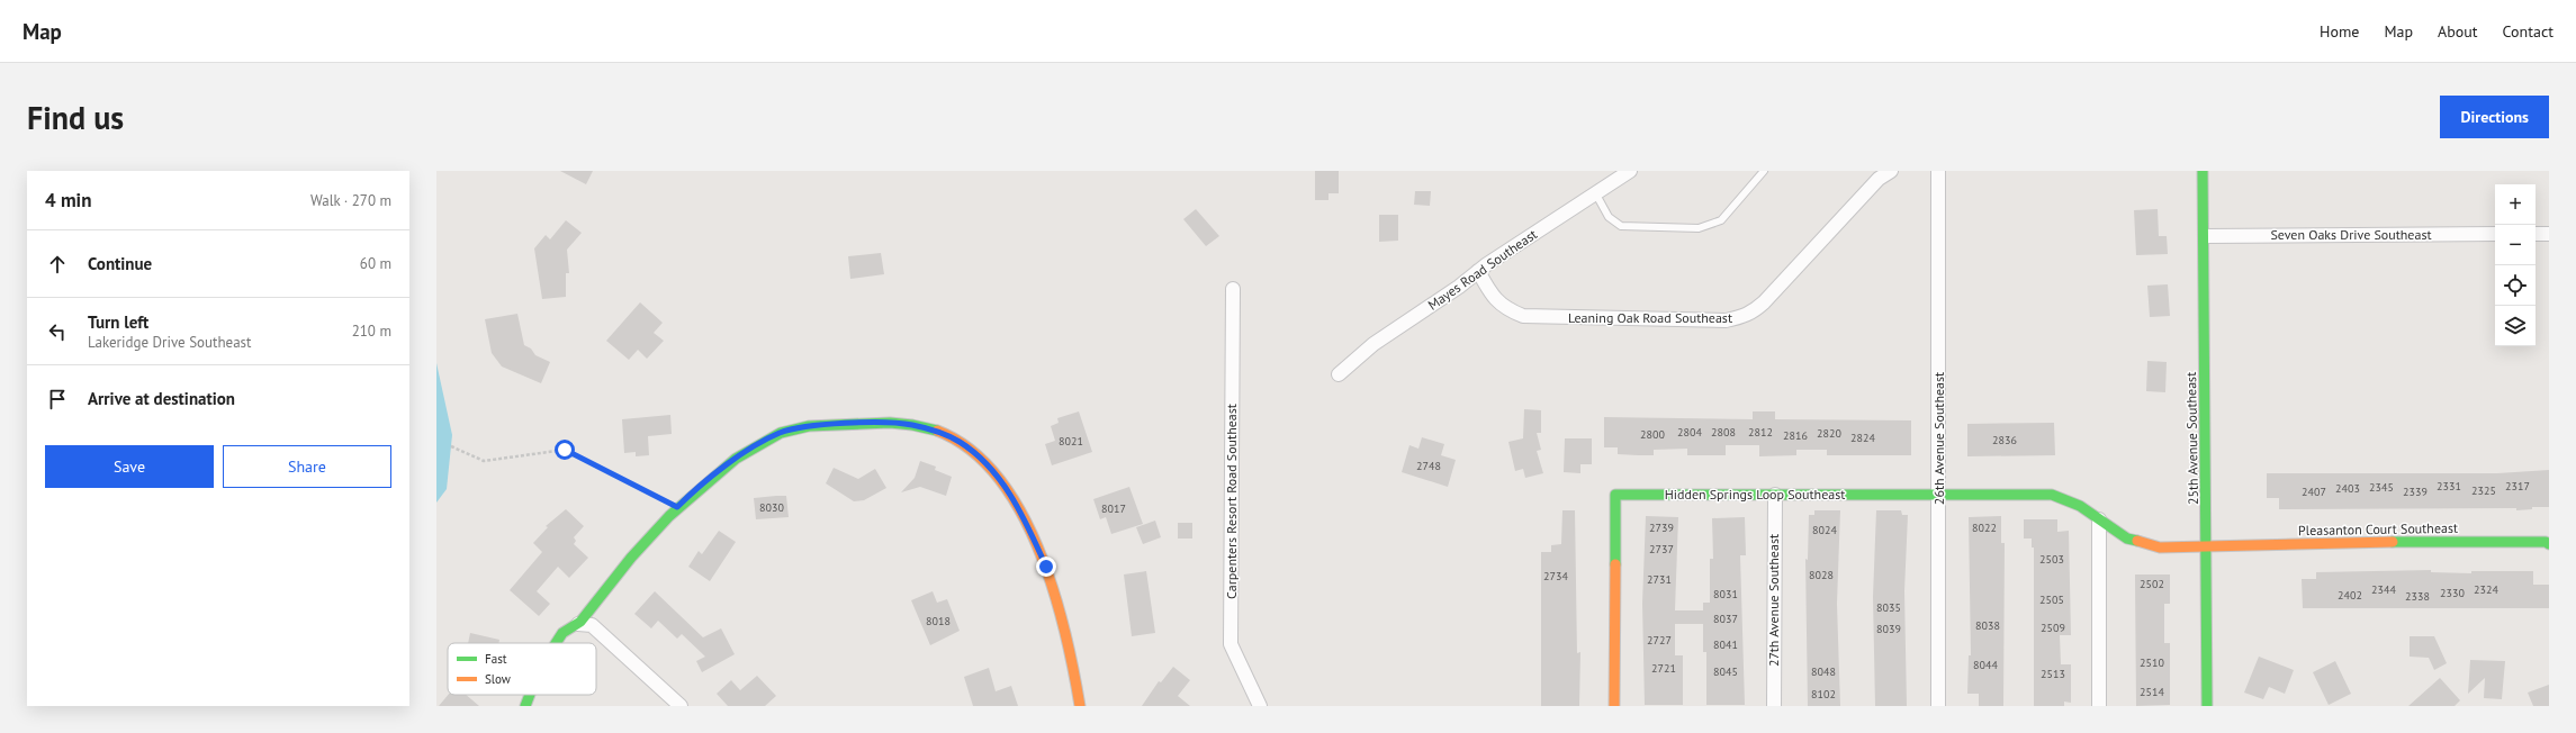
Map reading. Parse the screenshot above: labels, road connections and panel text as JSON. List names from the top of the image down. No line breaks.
{"streets":{"street":["Seven Oaks Drive Southeast","Mayes Road Southeast","Leaning Oak Road Southeast","26th Avenue Southeast","25th Avenue Southeast","Hidden Springs Loop Southeast","Carpenters Resort Road Southeast","Pleasanton Court Southeast","27th Avenue Southeast"]},"crossings":[["Seven Oaks Drive Southeast","25th Avenue Southeast"],["Mayes Road Southeast","Leaning Oak Road Southeast"],["26th Avenue Southeast","Hidden Springs Loop Southeast"],["25th Avenue Southeast","Hidden Springs Loop Southeast"],["25th Avenue Southeast","Pleasanton Court Southeast"],["Hidden Springs Loop Southeast","Pleasanton Court Southeast"],["Hidden Springs Loop Southeast","27th Avenue Southeast"]],"house_numbers":["2804","2808","2812","2820","2800","2816","2824","2836","8021","2748","2331","2317","2345","2403","2325","2407","2339","8030","8017","2739","8022","8024","2737","2503","8028","2734","2731","2502","2344","2324","2330","8031","2402","2338","2505","8035","8037","8018","8038","2509","8039","2727","8041","2510","8044","2721","8045","8048","2513","2514","8102"],"legend":["Fast","Slow"],"page":{"header":"Map","nav":["Home","Map","About","Contact"],"buttons":["Directions",["Save","Share"]],"title":"Find us","heading":["4 min","Walk · 270 m"],"map_buttons":["+","−"],"list":[["Continue","60 m"],["Turn left","Lakeridge Drive Southeast","210 m"],"Arrive at destination"]}}
